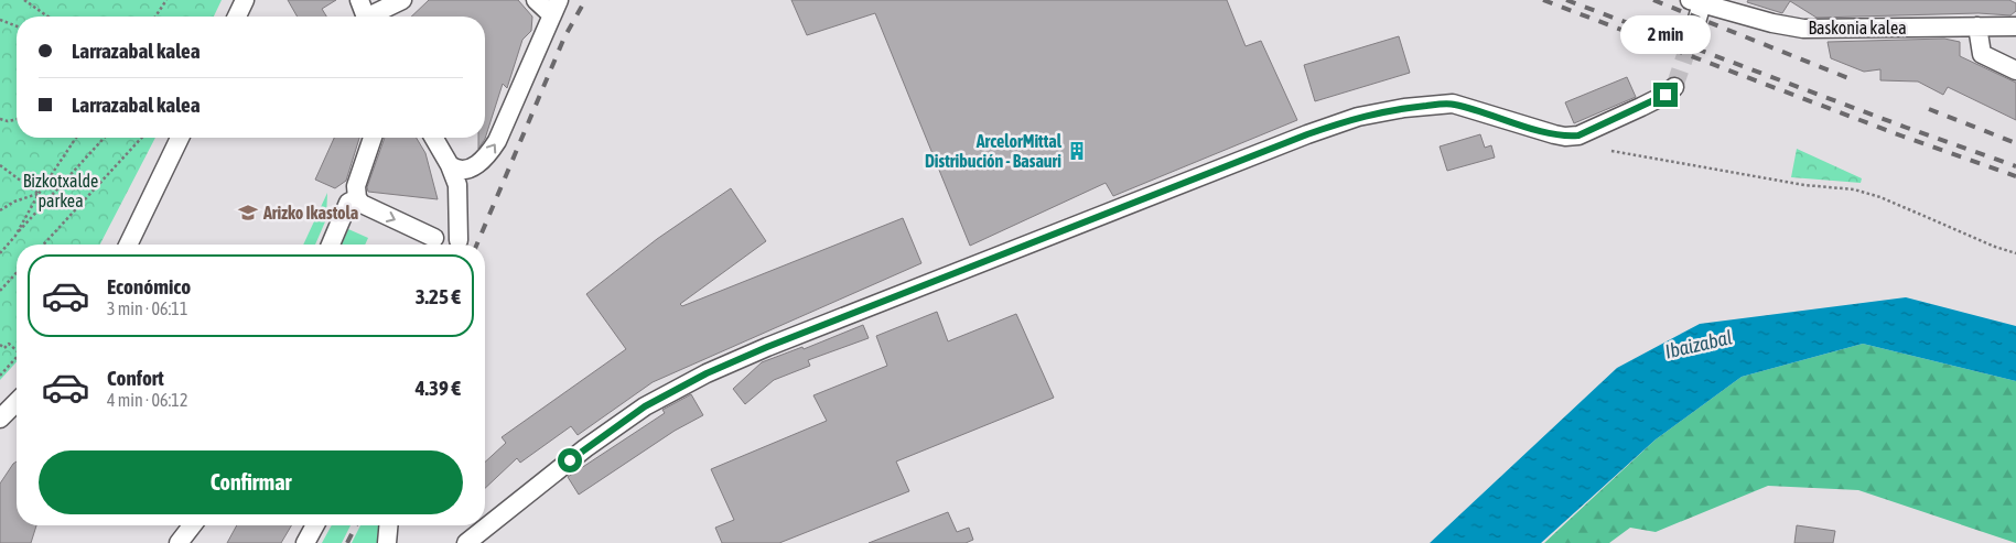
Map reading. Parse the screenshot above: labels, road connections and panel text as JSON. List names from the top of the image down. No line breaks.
{"streets":{"street":["Baskonia kalea"]},"water":["Ibaizabal"],"parks":["Bizkotxalde parkea"],"places":{"building":["ArcelorMittal Distribución - Basauri"],"school or university":["Arizko Ikastola"]},"page":{"bubble":"2 min","banner":["Larrazabal kalea","Larrazabal kalea"],"list":[{"name":"Económico","note":"3 min · 06:11","value":"3.25 €"},{"name":"Confort","note":"4 min · 06:12","value":"4.39 €"}],"buttons":"Confirmar"}}
